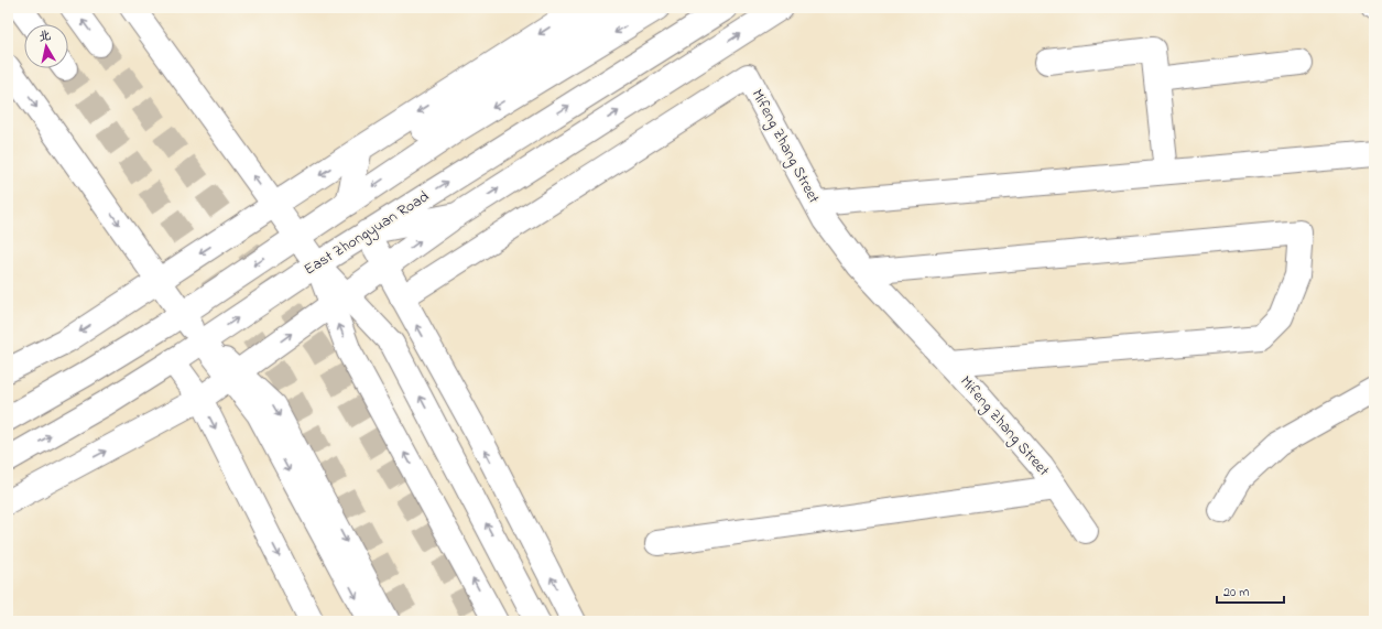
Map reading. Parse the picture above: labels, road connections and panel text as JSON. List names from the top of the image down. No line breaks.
{"streets":{"main road":["Mifeng Zhang Street","East Zhongyuan Road"]},"scale_bar":"20 m","north":"top"}
